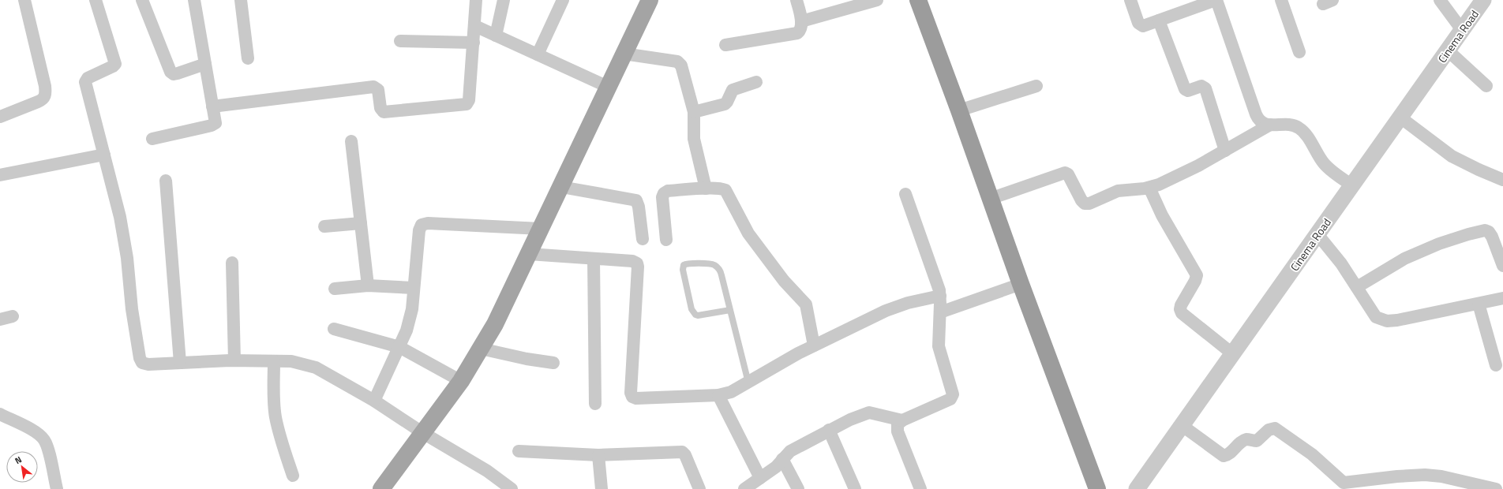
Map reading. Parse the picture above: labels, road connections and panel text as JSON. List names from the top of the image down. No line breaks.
{"streets":{"street":["Cinema Road"]},"north":"top left"}
